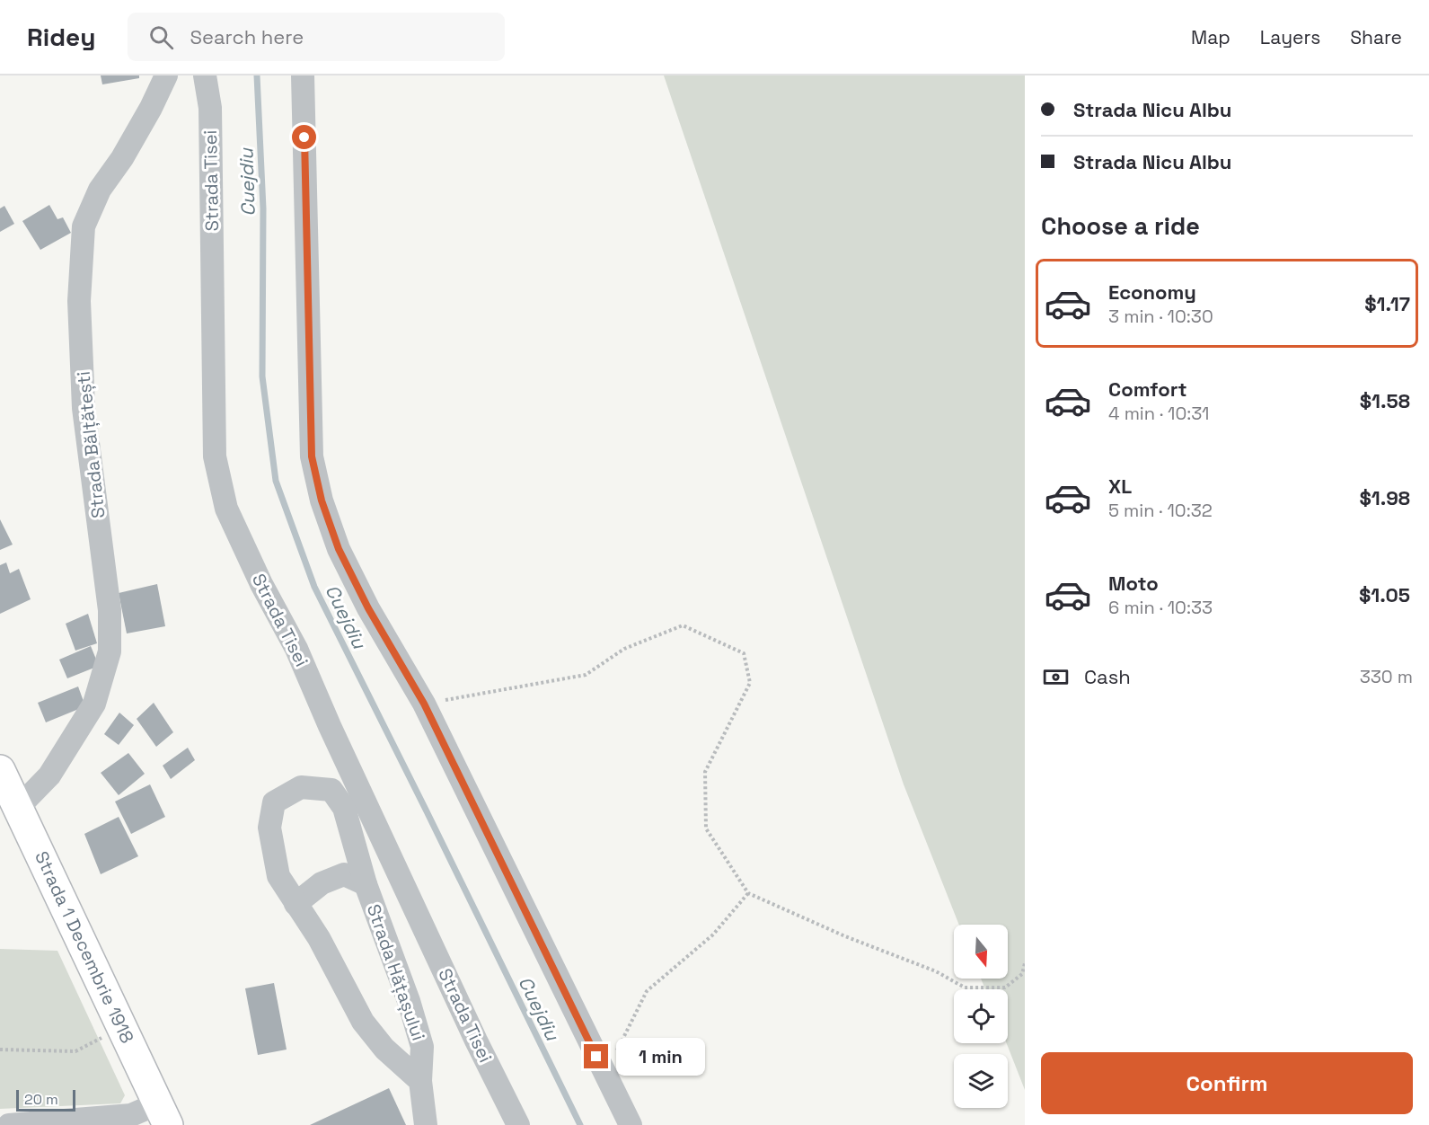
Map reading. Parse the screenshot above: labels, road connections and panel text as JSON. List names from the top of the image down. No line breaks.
{"streets":{"main road":["Strada 1 Decembrie 1918"],"street":["Strada Tisei","Strada Bălțătești","Strada Hățașului"]},"crossings":[["Strada Bălțătești","Strada 1 Decembrie 1918"]],"water":["Cuejdiu"],"scale_bar":"20 m","north":"bottom","page":{"header":"Ridey","search":"Search here","nav":["Map","Layers","Share"],"banner":["Strada Nicu Albu","Strada Nicu Albu"],"heading":"Choose a ride","list":[{"name":"Economy","note":"3 min · 10:30","value":"$1.17"},{"name":"Comfort","note":"4 min · 10:31","value":"$1.58"},{"name":"XL","note":"5 min · 10:32","value":"$1.98"},{"name":"Moto","note":"6 min · 10:33","value":"$1.05"}],"pay":["Cash","330 m"],"bubble":"1 min","buttons":"Confirm","scale":"20 m"}}
